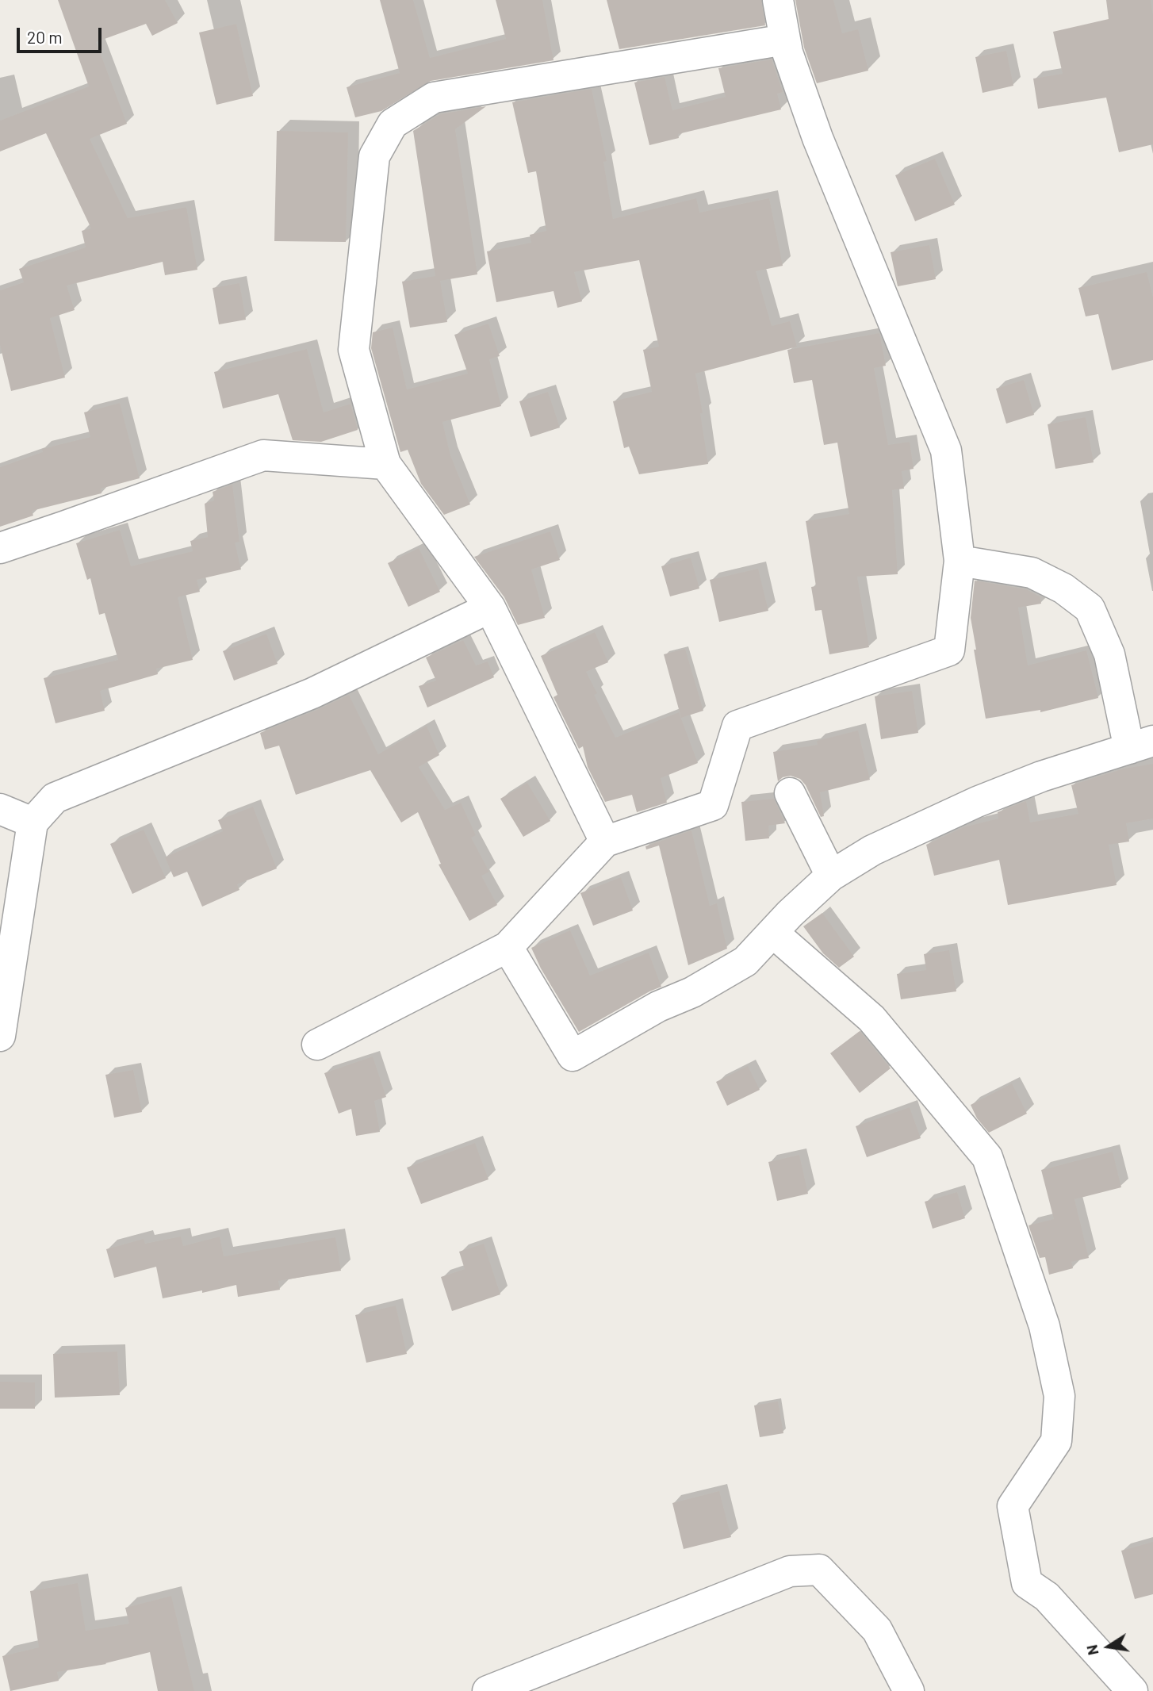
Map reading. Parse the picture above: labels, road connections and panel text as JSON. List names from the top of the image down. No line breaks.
{"scale_bar":"20 m","north":"left"}
